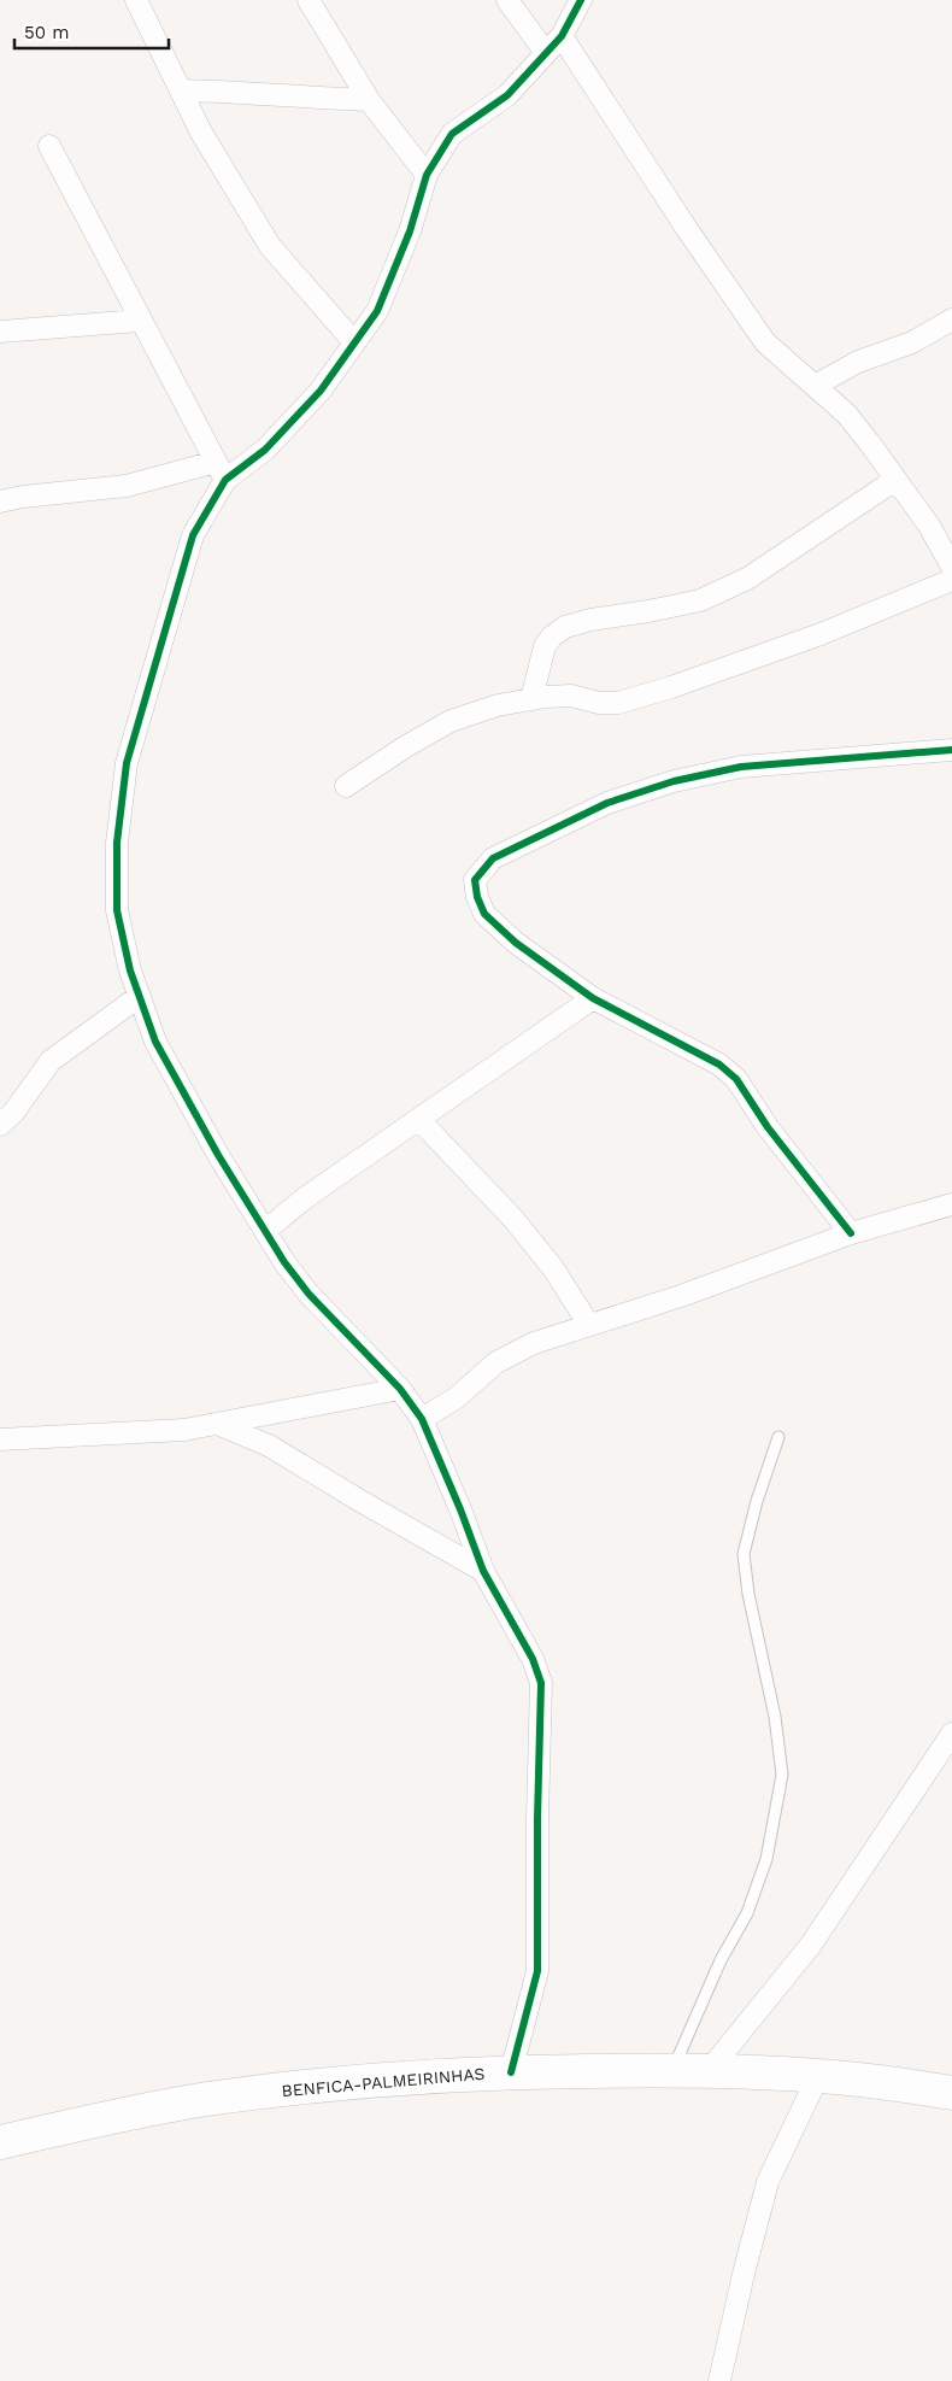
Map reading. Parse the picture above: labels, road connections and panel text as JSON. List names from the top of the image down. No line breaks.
{"streets":{"main road":["BENFICA-PALMEIRINHAS"]},"scale_bar":"50 m"}
